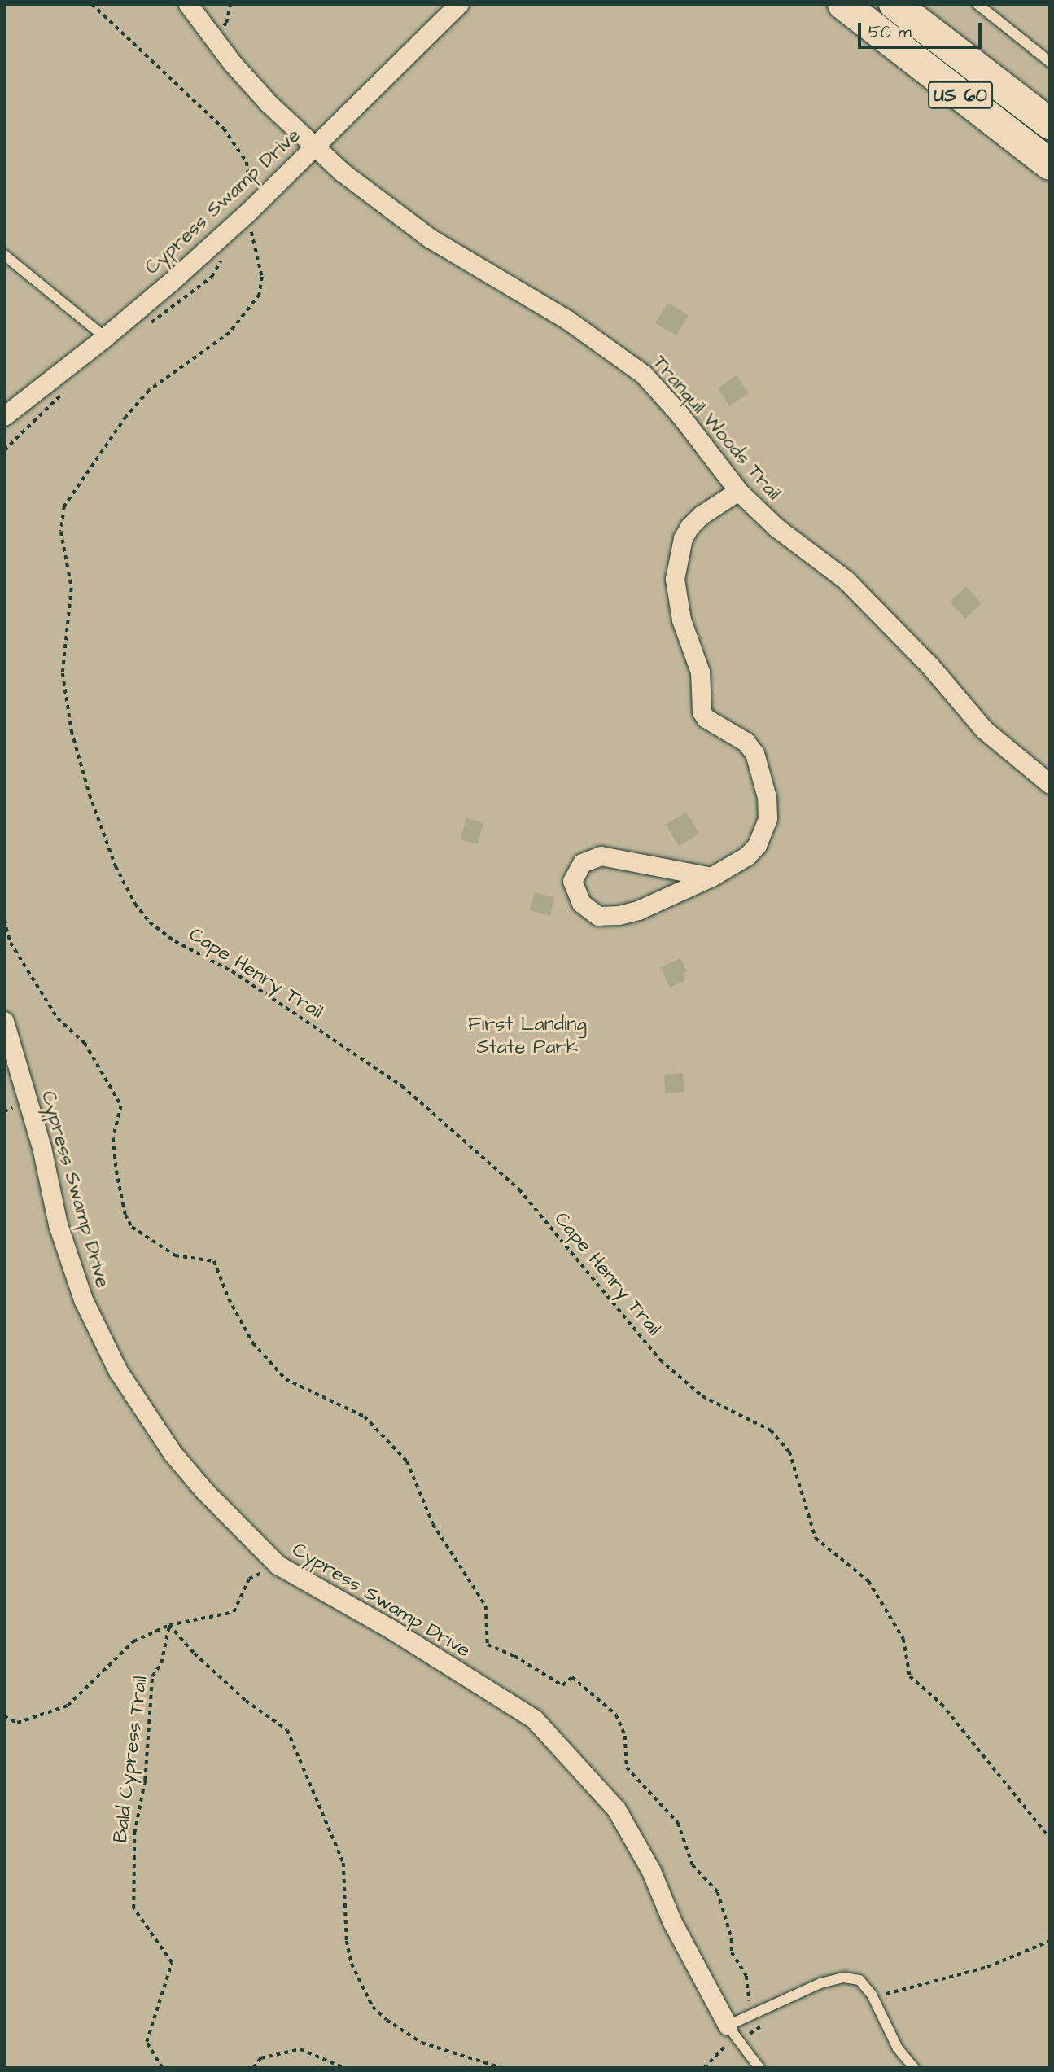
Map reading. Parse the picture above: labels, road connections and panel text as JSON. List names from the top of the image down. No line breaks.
{"streets":{"highway":["US 60"],"street":["Cypress Swamp Drive","Tranquil Woods Trail"],"path":["Cape Henry Trail","Bald Cypress Trail"]},"crossings":[["Cypress Swamp Drive","Tranquil Woods Trail"],["Cypress Swamp Drive","Cape Henry Trail"]],"parks":["First Landing State Park"],"scale_bar":"50 m"}
